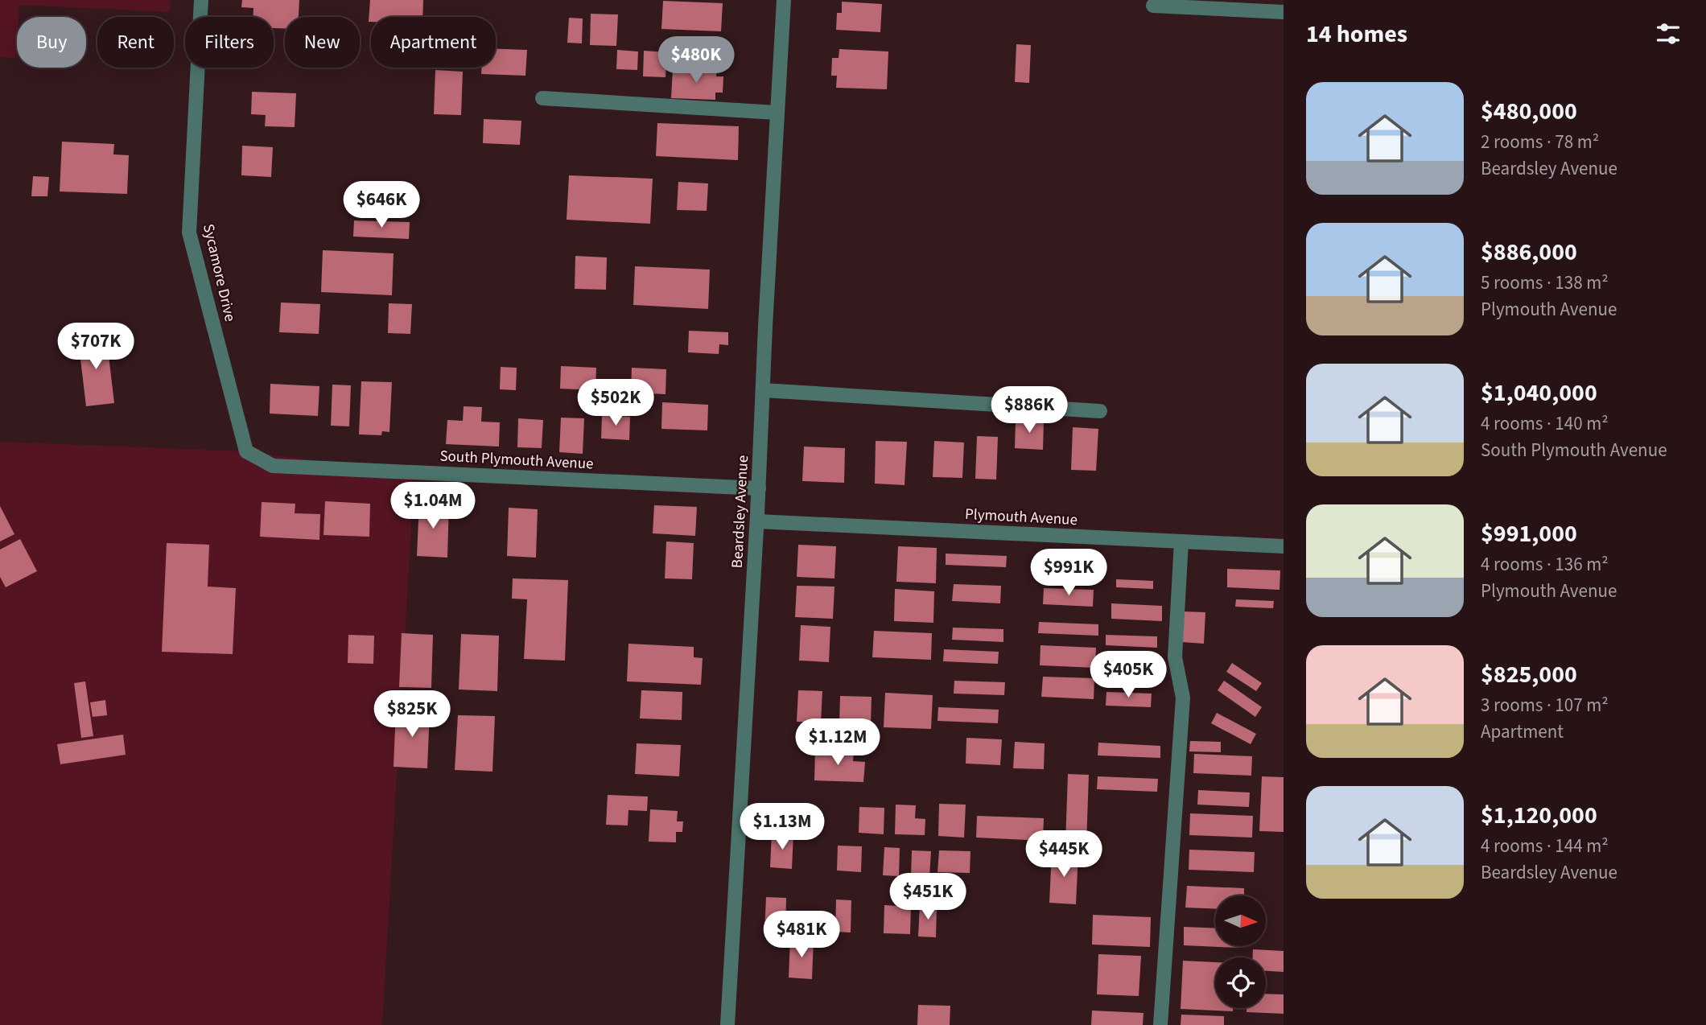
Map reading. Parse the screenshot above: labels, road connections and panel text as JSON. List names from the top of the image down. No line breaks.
{"streets":{"street":["Sycamore Drive","South Plymouth Avenue","Beardsley Avenue","Plymouth Avenue"]},"crossings":[["Sycamore Drive","South Plymouth Avenue"],["South Plymouth Avenue","Beardsley Avenue"],["Beardsley Avenue","Plymouth Avenue"]],"north":"right","page":{"heading":"14 homes","chip":["Buy","Rent","Filters","New","Apartment"],"price":["$480K","$646K","$707K","$502K","$886K","$1.04M","$991K","$405K","$825K","$1.12M","$1.13M","$445K","$451K","$481K"],"list":[{"name":"$480,000","note":"2 rooms · 78 m² · Beardsley Avenue"},{"name":"$886,000","note":"5 rooms · 138 m² · Plymouth Avenue"},{"name":"$1,040,000","note":"4 rooms · 140 m² · South Plymouth Avenue"},{"name":"$991,000","note":"4 rooms · 136 m² · Plymouth Avenue"},{"name":"$825,000","note":"3 rooms · 107 m² · Apartment"},{"name":"$1,120,000","note":"4 rooms · 144 m² · Beardsley Avenue"}]}}
